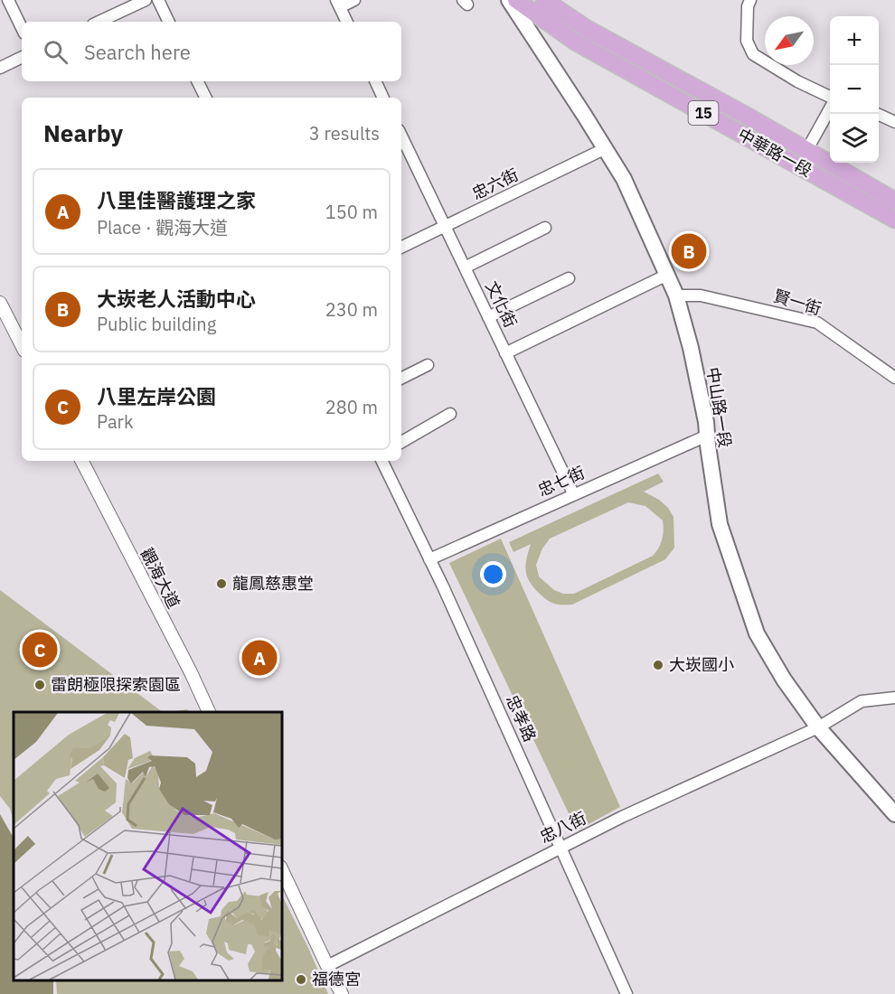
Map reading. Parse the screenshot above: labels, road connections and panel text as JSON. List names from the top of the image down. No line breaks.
{"streets":{"main road":["15","中華路一段","中山路一段"],"street":["忠六街","賢一街","文化街","忠七街","觀海大道","忠孝路","忠八街"]},"crossings":[["忠六街","文化街"],["忠六街","中山路一段"],["賢一街","中山路一段"],["文化街","忠七街"],["中山路一段","忠七街"],["中山路一段","忠八街"],["忠七街","忠孝路"],["忠孝路","忠八街"]],"places":["龍鳳慈惠堂","大崁國小","雷朗極限探索園區","福德宮"],"north":"bottom left","page":{"map_buttons":["+","−"],"search":"Search here","heading":["Nearby","3 results"],"list":[{"mark":"A","name":"八里佳醫護理之家","note":"Place · 觀海大道","value":"150 m"},{"mark":"B","name":"大崁老人活動中心","note":"Public building","value":"230 m"},{"mark":"C","name":"八里左岸公園","note":"Park","value":"280 m"}],"pins":["B","C","A"]}}
